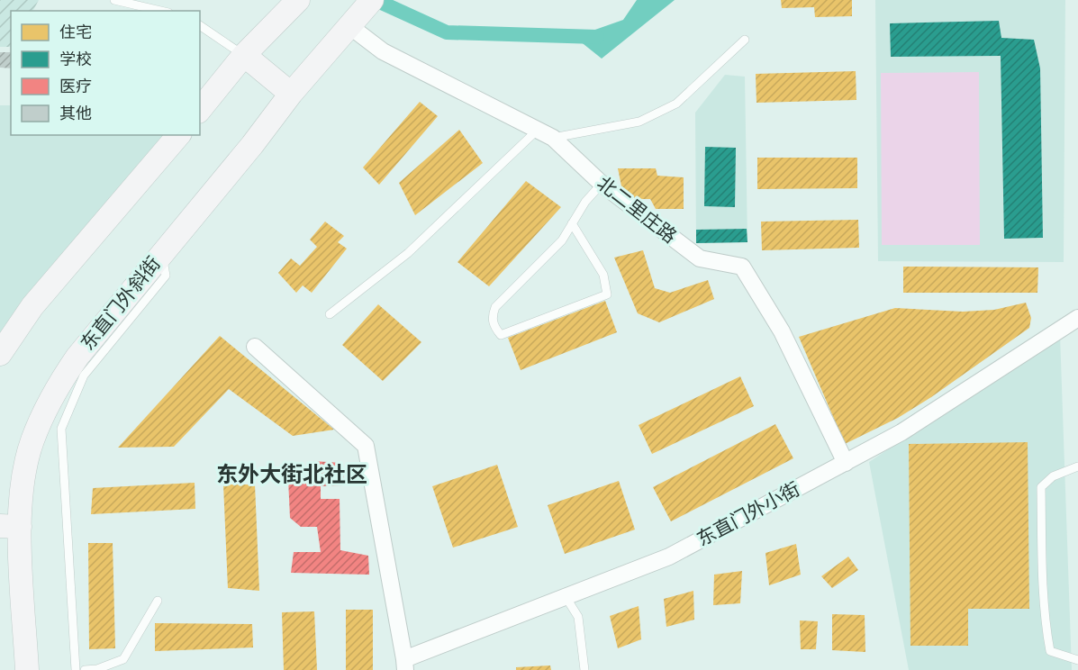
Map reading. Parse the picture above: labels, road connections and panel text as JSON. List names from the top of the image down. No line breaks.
{"streets":{"main road":["东直门外斜街"],"street":["北二里庄路","东直门外小街"]},"crossings":[["北二里庄路","东直门外斜街"],["北二里庄路","东直门外小街"]],"districts":["东外大街北社区"],"legend":["住宅","学校","医疗","其他"]}
